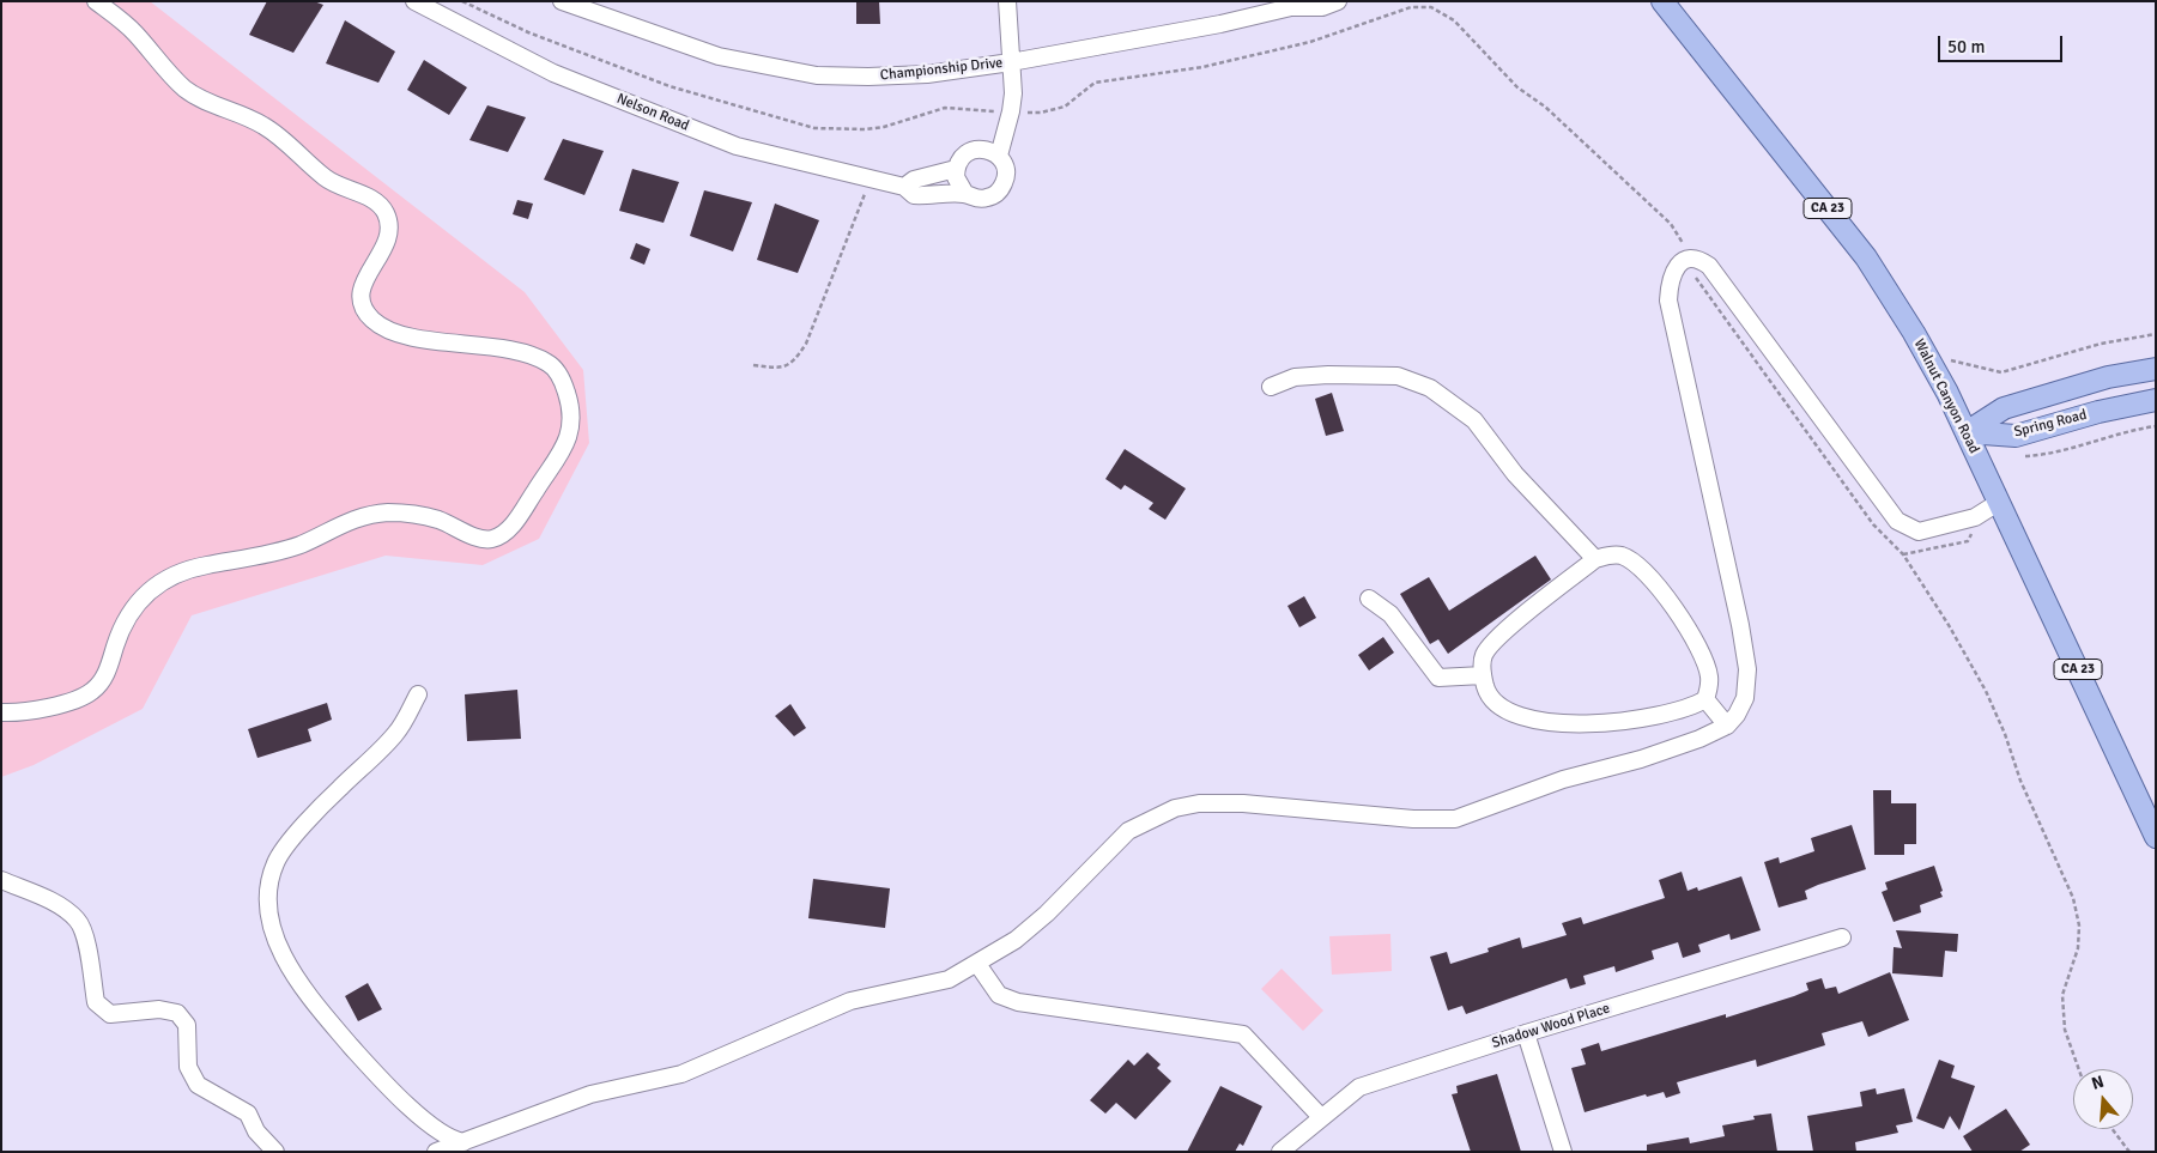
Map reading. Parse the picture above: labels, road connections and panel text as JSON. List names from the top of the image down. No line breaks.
{"streets":{"main road":["CA 23","Walnut Canyon Road","Spring Road"],"street":["Championship Drive","Nelson Road","Shadow Wood Place"]},"crossings":[["Championship Drive","Nelson Road"],["Walnut Canyon Road","Spring Road"]],"scale_bar":"50 m","north":"top"}
